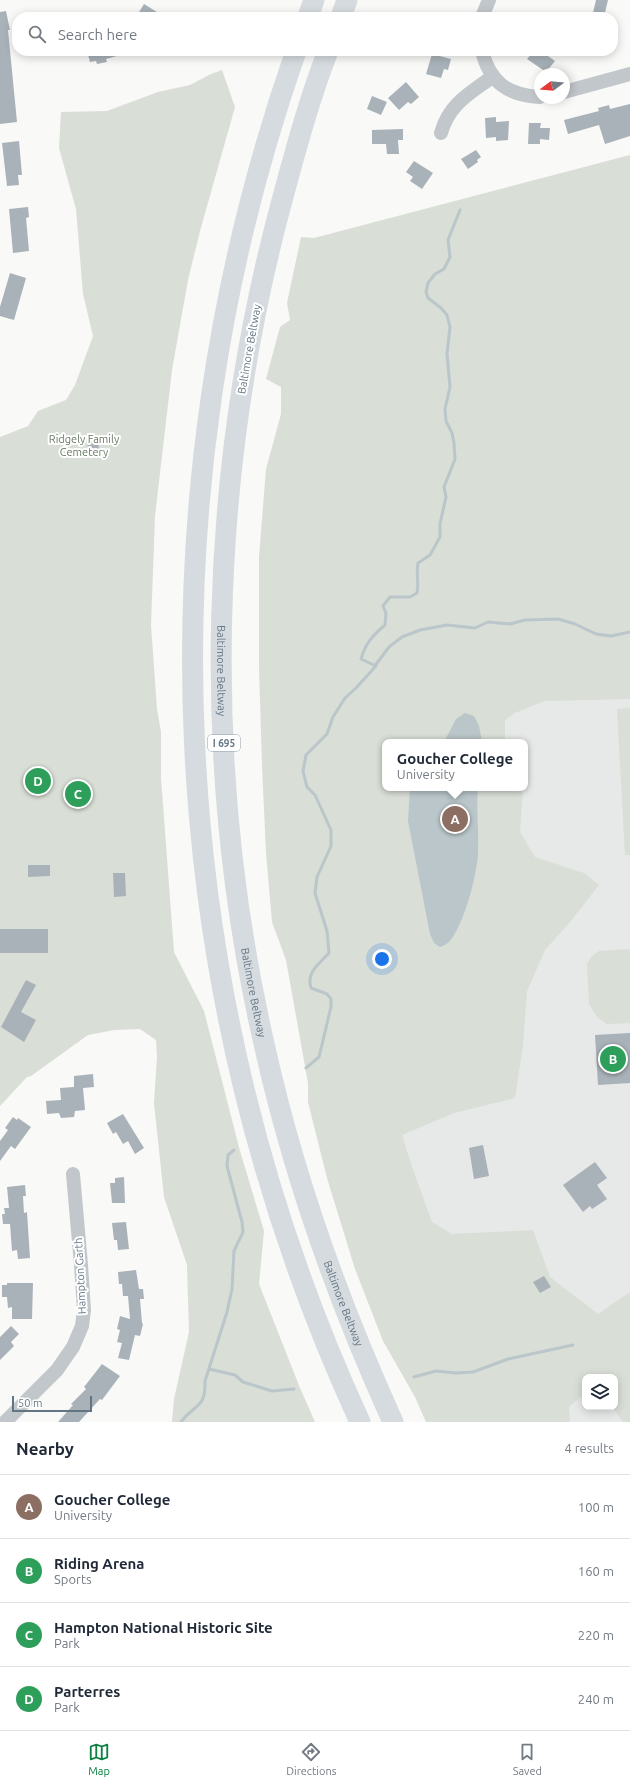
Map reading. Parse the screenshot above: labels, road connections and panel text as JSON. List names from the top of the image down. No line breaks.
{"streets":{"highway":["Baltimore Beltway","I 695"],"street":["Hampton Garth"]},"parks":["Ridgely Family Cemetery"],"scale_bar":"50 m","north":"left","page":{"search":"Search here","popup":["Goucher College","University"],"pins":["D","C","A","B"],"scale":"50 m","heading":["Nearby","4 results"],"list":[{"mark":"A","name":"Goucher College","note":"University","value":"100 m"},{"mark":"B","name":"Riding Arena","note":"Sports","value":"160 m"},{"mark":"C","name":"Hampton National Historic Site","note":"Park","value":"220 m"},{"mark":"D","name":"Parterres","note":"Park","value":"240 m"}],"nav":["Map","Directions","Saved"]}}
